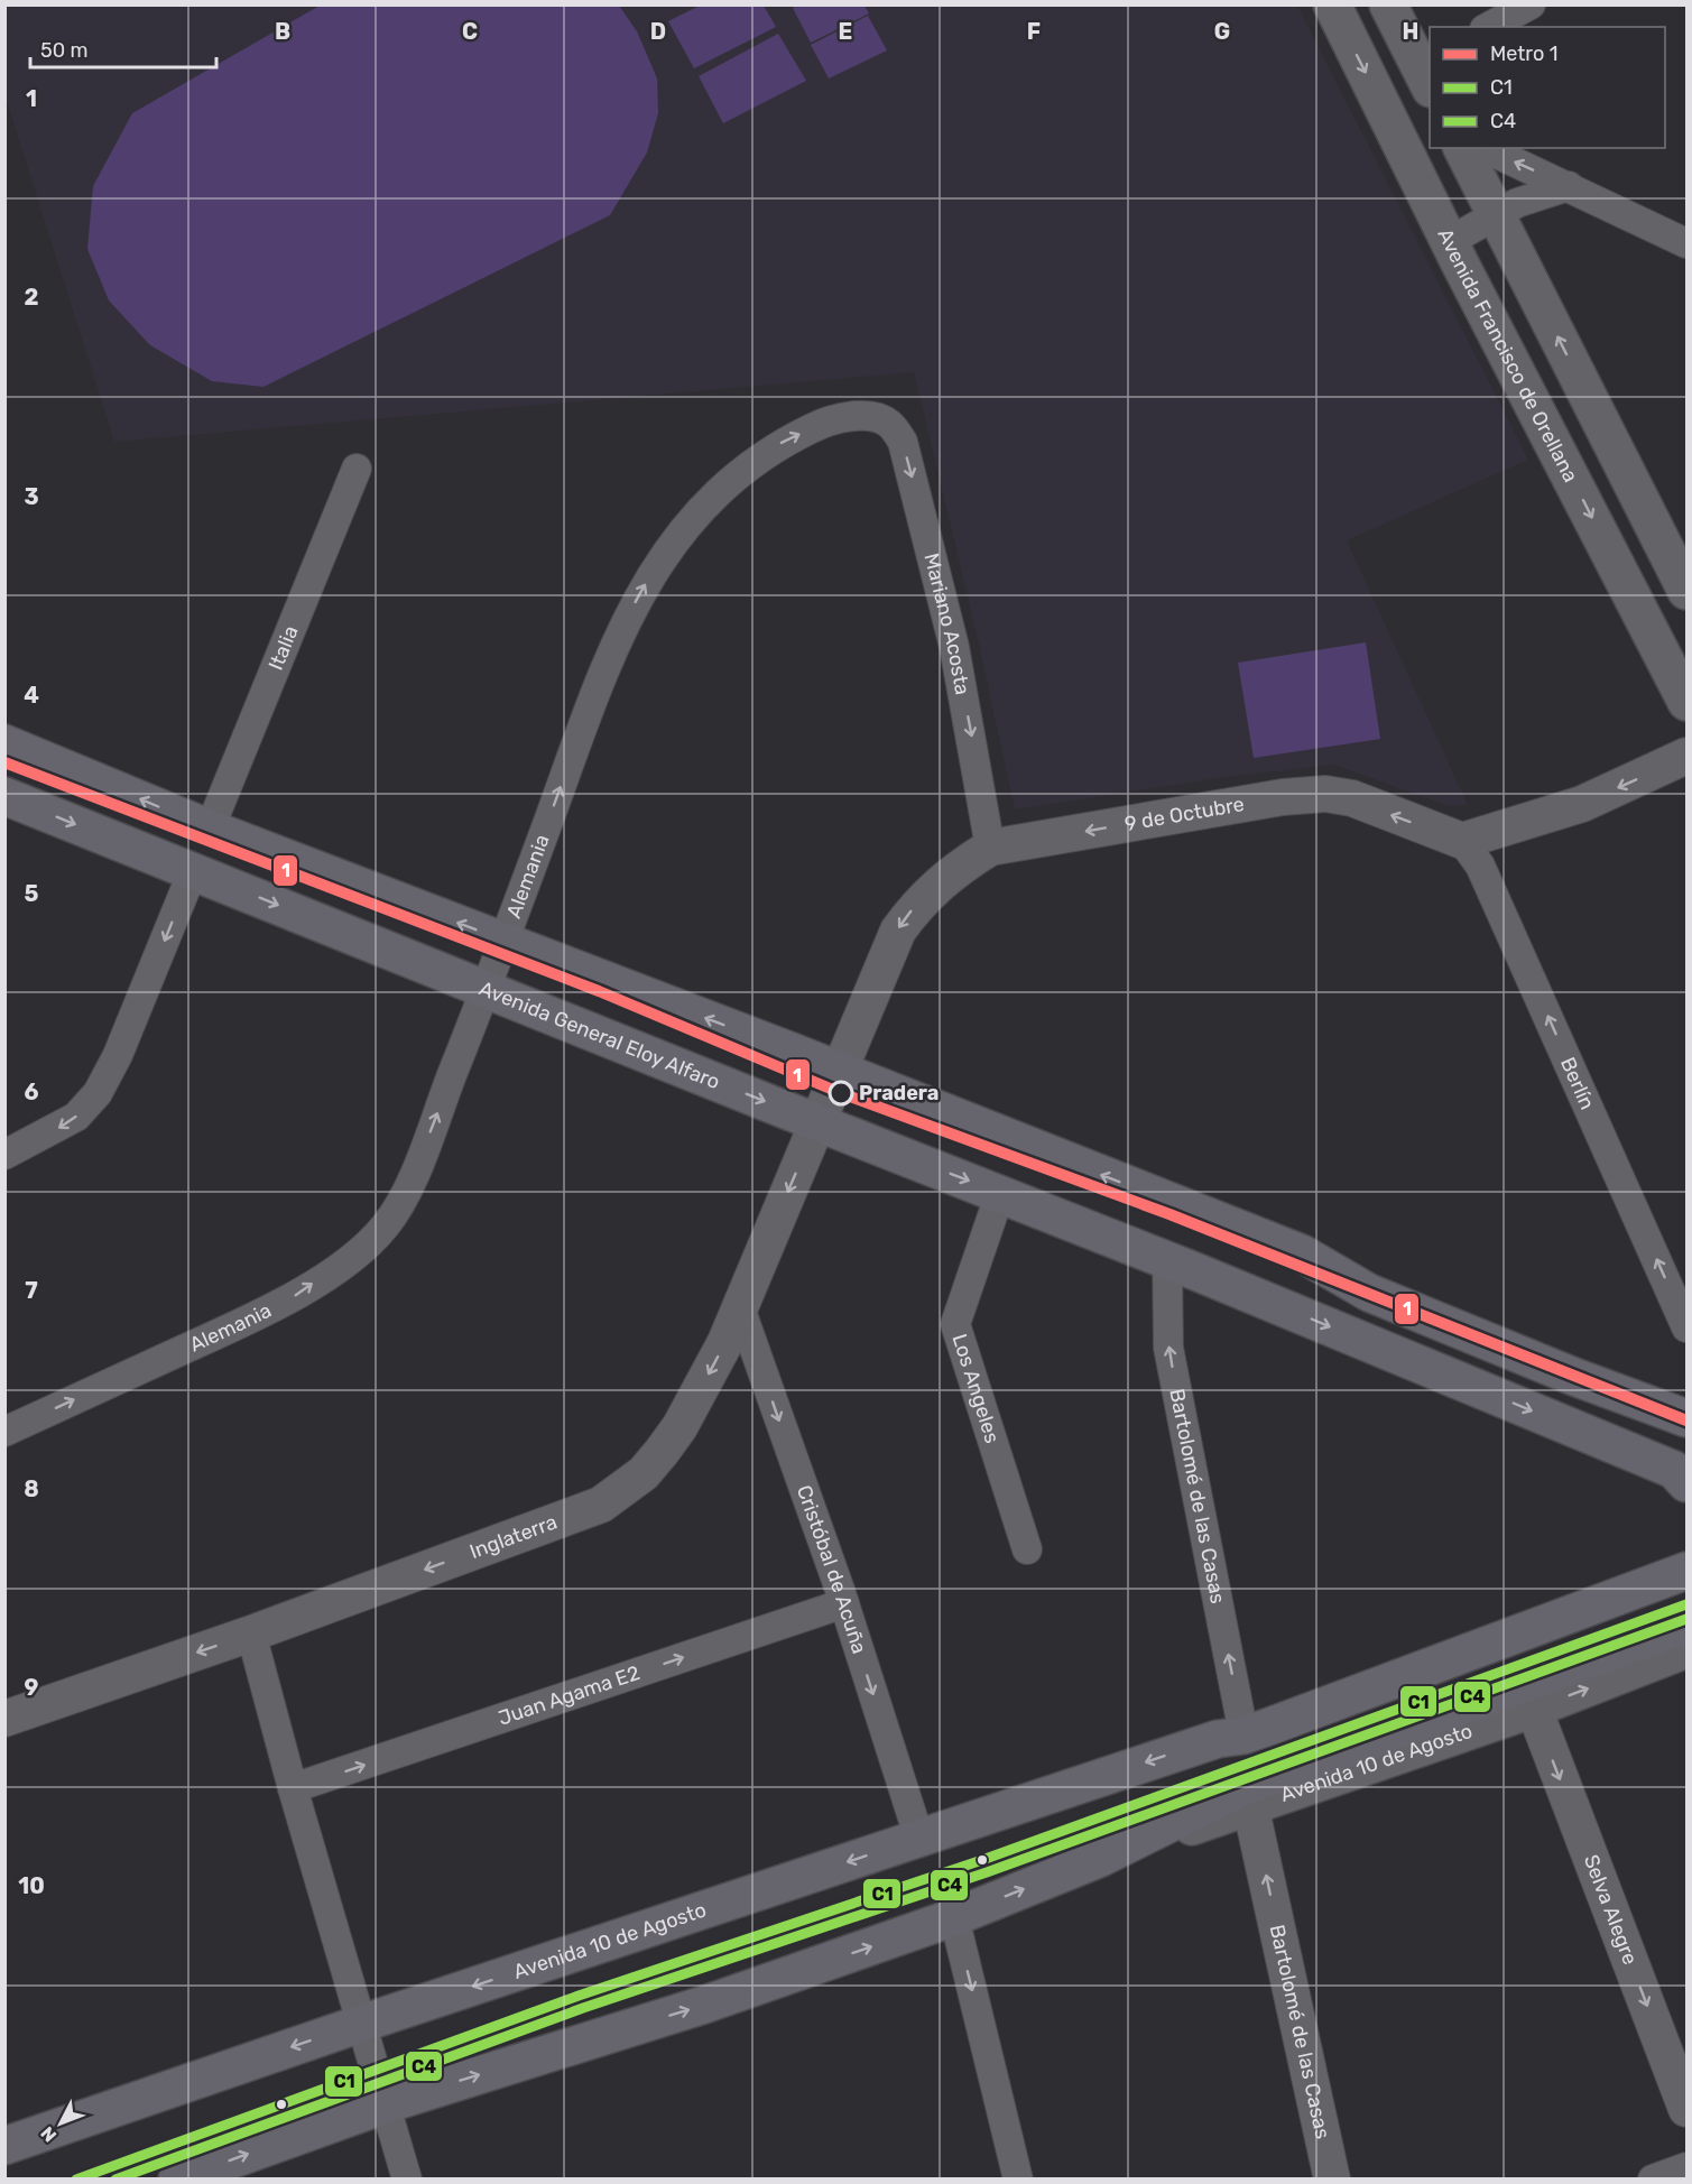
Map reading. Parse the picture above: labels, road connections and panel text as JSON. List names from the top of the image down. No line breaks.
{"streets":{"main road":["Avenida Francisco de Orellana","Avenida General Eloy Alfaro","Avenida 10 de Agosto"],"street":["Mariano Acosta","Italia","9 de Octubre","Alemania","Berlín","Los Angeles","Bartolomé de las Casas","Inglaterra","Cristóbal de Acuña","Juan Agama E2","Selva Alegre"]},"crossings":[["Mariano Acosta","9 de Octubre"],["Mariano Acosta","Alemania"],["9 de Octubre","Avenida General Eloy Alfaro"],["9 de Octubre","Berlín"],["9 de Octubre","Inglaterra"],["Alemania","Avenida General Eloy Alfaro"],["Avenida General Eloy Alfaro","Los Angeles"],["Avenida General Eloy Alfaro","Bartolomé de las Casas"],["Avenida General Eloy Alfaro","Inglaterra"],["Bartolomé de las Casas","Avenida 10 de Agosto"],["Inglaterra","Cristóbal de Acuña"],["Cristóbal de Acuña","Juan Agama E2"],["Cristóbal de Acuña","Avenida 10 de Agosto"],["Avenida 10 de Agosto","Selva Alegre"]],"one_way":["Mariano Acosta","9 de Octubre","Alemania","Berlín","Inglaterra","Cristóbal de Acuña","Juan Agama E2","Selva Alegre"],"places":["Pradera"],"lines":["metro line 1","transit line C1","transit line C4"],"legend":["Metro 1","C1","C4"],"scale_bar":"50 m","north":"bottom left","grid":{"columns":["B","C","D","E","F","G","H"],"rows":["1","2","3","4","5","6","7","8","9","10"]}}
